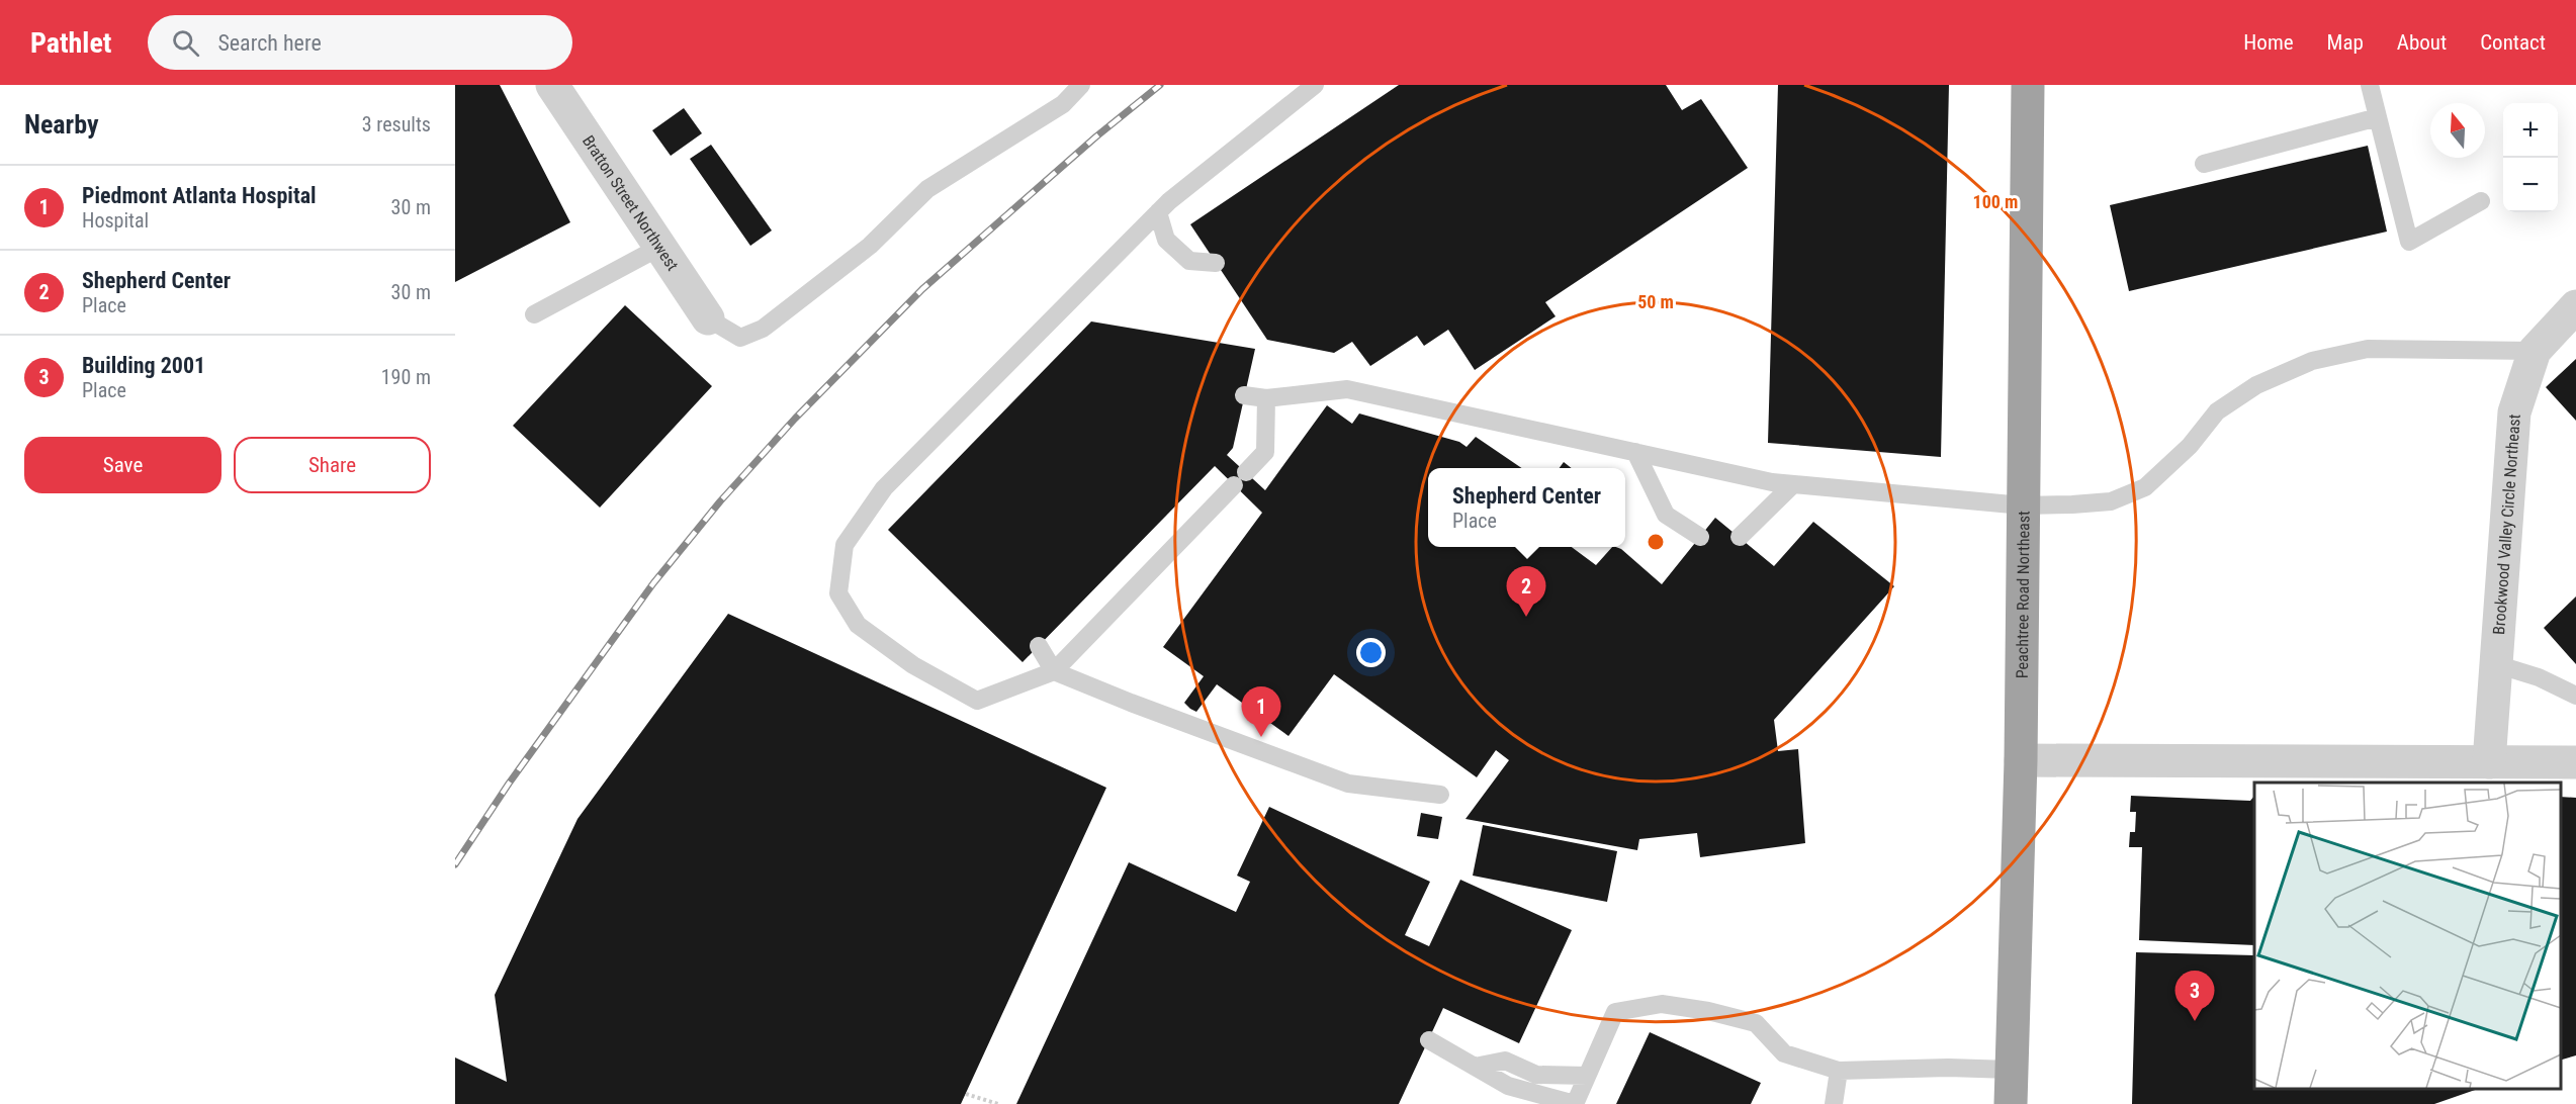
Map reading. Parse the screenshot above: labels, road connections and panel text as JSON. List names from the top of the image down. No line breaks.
{"streets":{"highway":["Peachtree Road Northeast"],"street":["Bratton Street Northwest","Brookwood Valley Circle Northeast"]},"north":"top","page":{"header":"Pathlet","search":"Search here","nav":["Home","Map","About","Contact"],"heading":["Nearby","3 results"],"map_buttons":["+","−"],"list":[{"mark":"1","name":"Piedmont Atlanta Hospital","note":"Hospital","value":"30 m"},{"mark":"2","name":"Shepherd Center","note":"Place","value":"30 m"},{"mark":"3","name":"Building 2001","note":"Place","value":"190 m"}],"buttons":["Save","Share"],"popup":["Shepherd Center","Place"],"pins":["2","1","3"]},"rings":["100 m","50 m"]}
